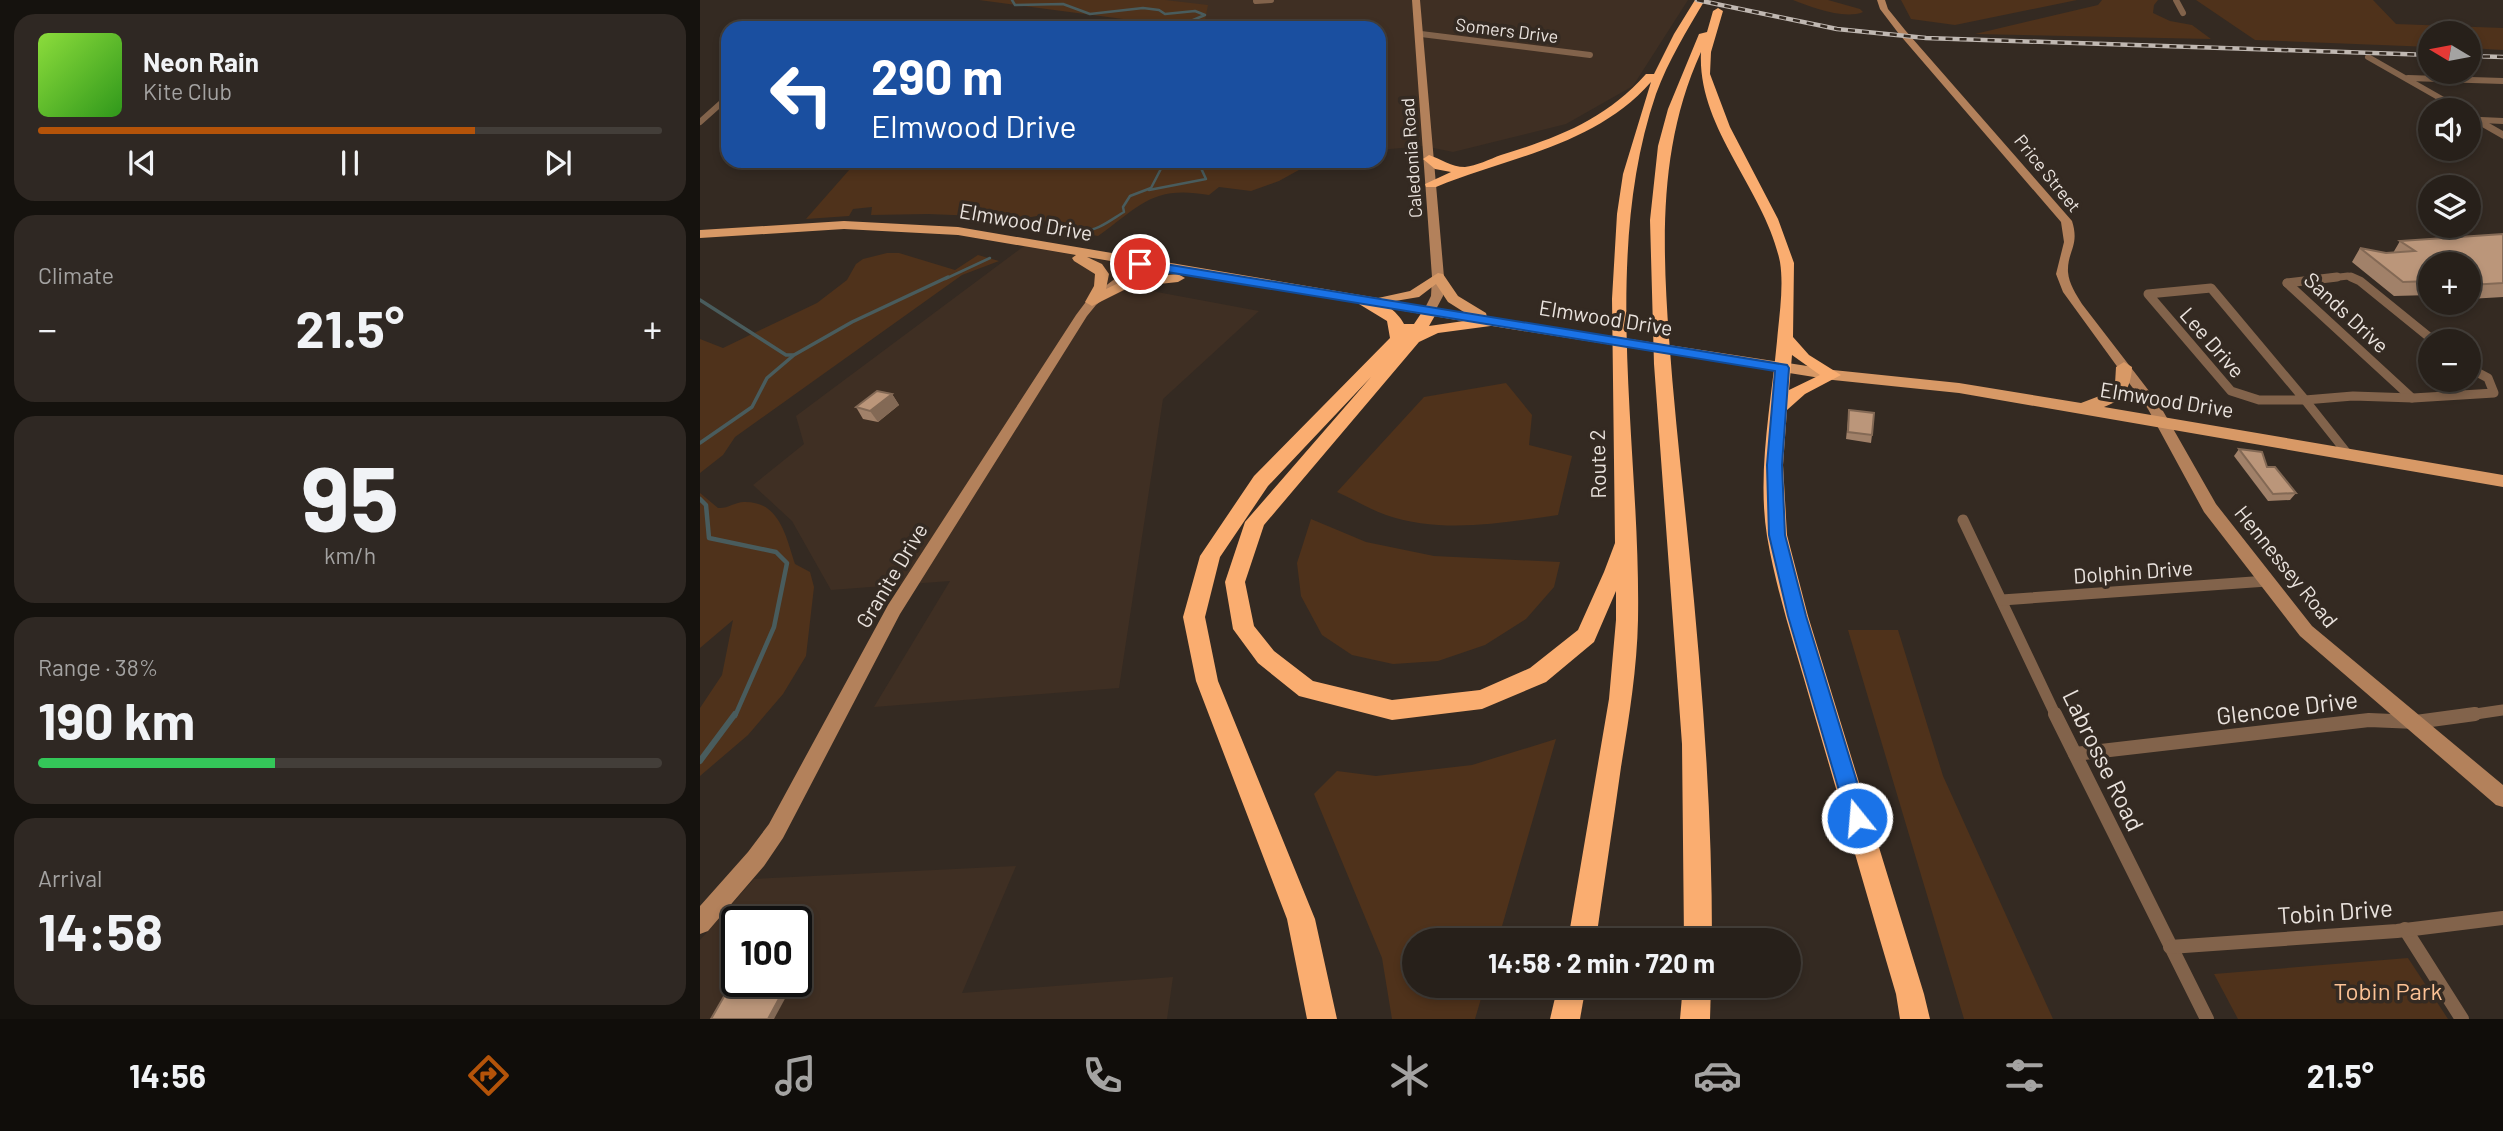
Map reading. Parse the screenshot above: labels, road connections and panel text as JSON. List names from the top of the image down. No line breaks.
{"streets":{"highway":["Route 2"],"main road":["Elmwood Drive"],"street":["Somers Drive","Caledonia Road","Price Street","Sands Drive","Lee Drive","Hennessey Road","Dolphin Drive","Granite Drive","Glencoe Drive","Labrosse Road","Tobin Drive"]},"crossings":[["Somers Drive","Caledonia Road"],["Caledonia Road","Elmwood Drive"],["Price Street","Elmwood Drive"],["Price Street","Hennessey Road"],["Elmwood Drive","Hennessey Road"],["Elmwood Drive","Granite Drive"],["Hennessey Road","Dolphin Drive"],["Hennessey Road","Glencoe Drive"],["Dolphin Drive","Labrosse Road"],["Glencoe Drive","Labrosse Road"],["Labrosse Road","Tobin Drive"]],"parks":["Tobin Park"],"north":"left","page":{"map_buttons":["+","−"],"turn":["290 m","Elmwood Drive"],"song":["Neon Rain","Kite Club"],"tile":["Climate",["95","km/h"],["Range · 38%","190 km"],["Arrival","14:58"]],"heat":["−","21.5°","+"],"limit":"100","trip":"14:58 · 2 min · 720 m","tabs":["14:56","21.5°"]}}
